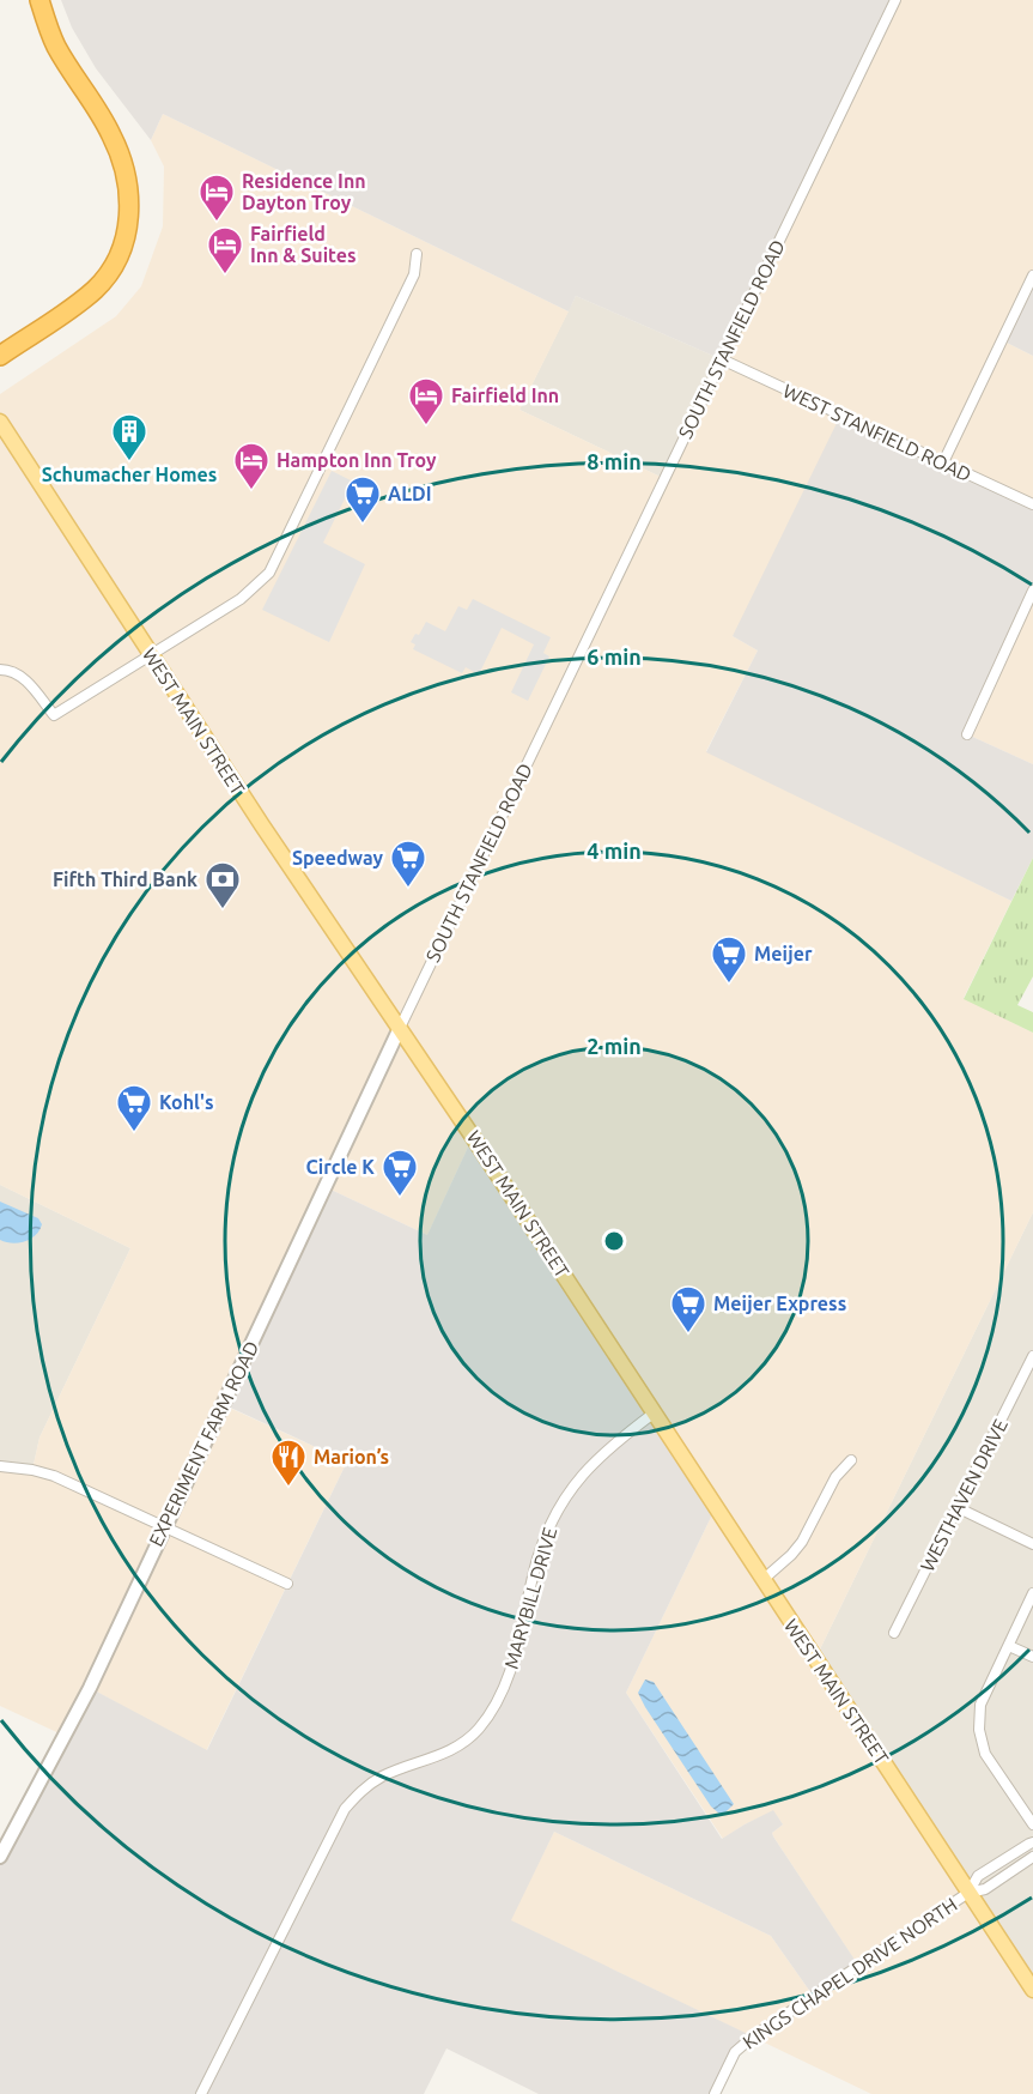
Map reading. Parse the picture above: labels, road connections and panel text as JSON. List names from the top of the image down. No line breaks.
{"streets":{"main road":["WEST MAIN STREET"],"street":["SOUTH STANFIELD ROAD","WEST STANFIELD ROAD","EXPERIMENT FARM ROAD","WESTHAVEN DRIVE","MARYBILL DRIVE","KINGS CHAPEL DRIVE NORTH"]},"crossings":[["SOUTH STANFIELD ROAD","WEST STANFIELD ROAD"],["SOUTH STANFIELD ROAD","WEST MAIN STREET"],["SOUTH STANFIELD ROAD","EXPERIMENT FARM ROAD"],["WEST MAIN STREET","EXPERIMENT FARM ROAD"],["WEST MAIN STREET","MARYBILL DRIVE"],["WEST MAIN STREET","KINGS CHAPEL DRIVE NORTH"]],"places":{"hotel":["Residence Inn Dayton Troy","Fairfield Inn & Suites","Fairfield Inn","Hampton Inn Troy"],"building":["Schumacher Homes"],"supermarket":["ALDI","Speedway","Meijer","Kohl's","Circle K","Meijer Express"],"bank":["Fifth Third Bank"],"restaurant":["Marion’s"]},"rings":["8 min","6 min","4 min","2 min"]}
